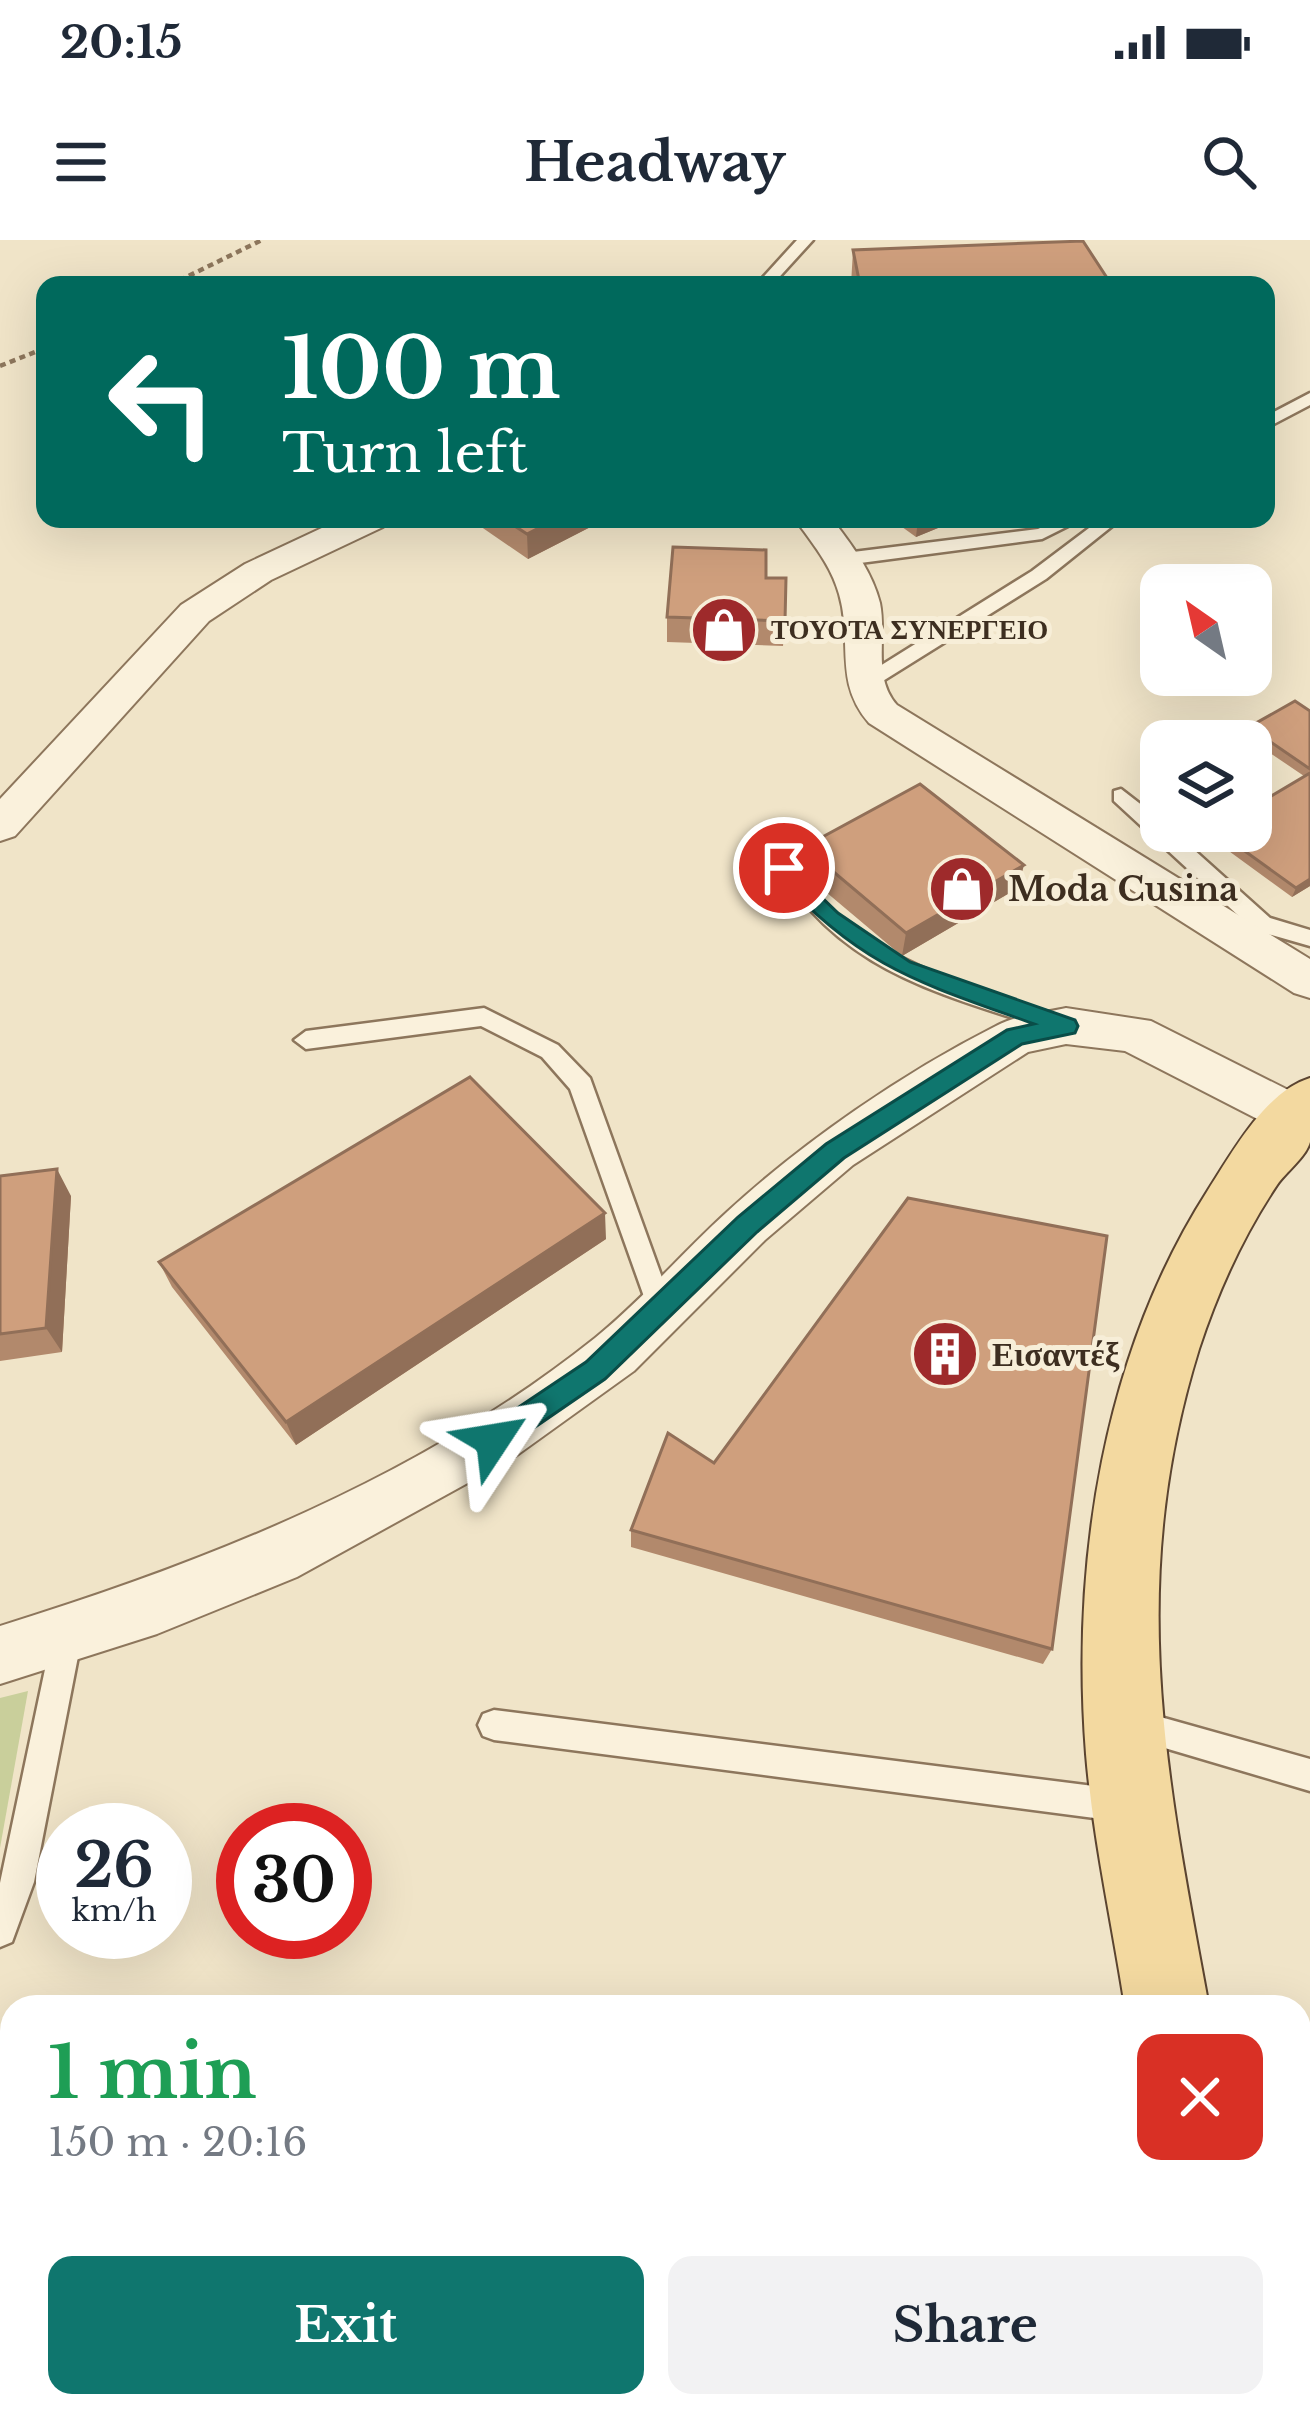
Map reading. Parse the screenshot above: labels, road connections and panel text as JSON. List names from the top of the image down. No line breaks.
{"places":{"shop":["ΤΟΥΟΤΑ ΣΥΝΕΡΓΕΙΟ","Moda Cusina"],"building":["Εισαντέξ"]},"north":"top left","page":{"status":"20:15","header":"Headway","turn":["100 m","Turn left"],"speed":"26 km/h","limit":"30","heading":["1 min","150 m · 20:16"],"buttons":["Exit","Share"]}}
